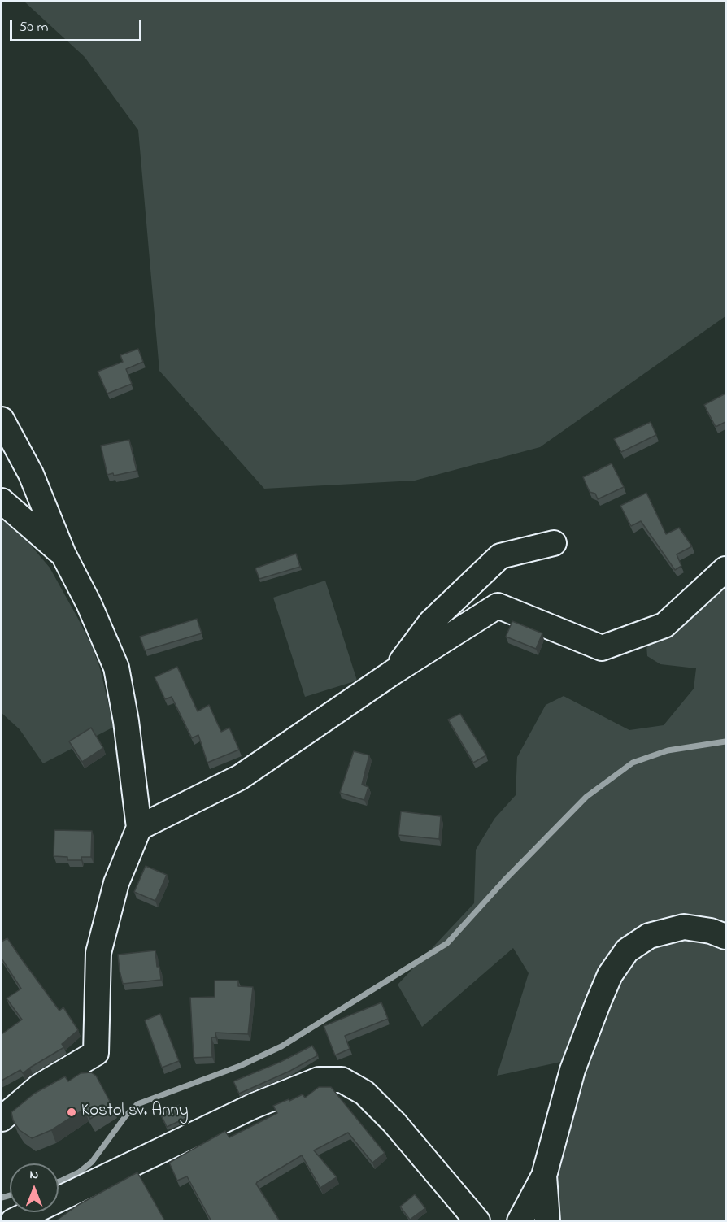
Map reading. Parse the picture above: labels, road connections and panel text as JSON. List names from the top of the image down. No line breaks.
{"places":["Kostol sv. Anny"],"scale_bar":"50 m","north":"top"}
